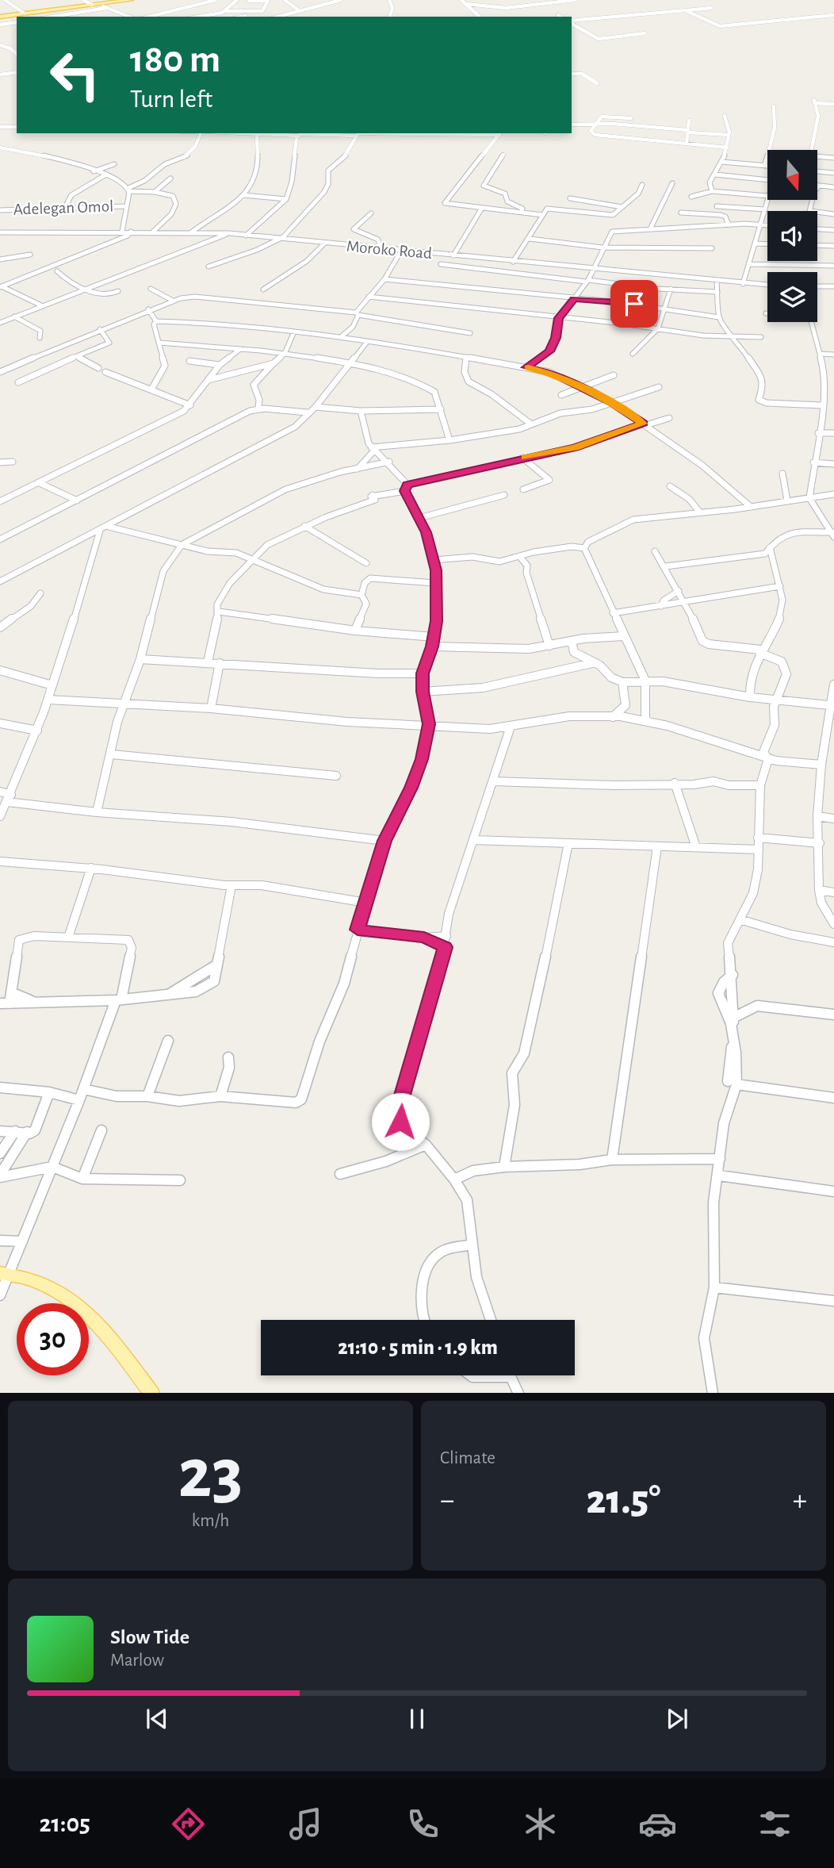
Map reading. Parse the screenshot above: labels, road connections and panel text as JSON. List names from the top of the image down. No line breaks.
{"streets":{"street":["Adelegan Omol","Moroko Road"]},"north":"bottom","page":{"turn":["180 m","Turn left"],"limit":"30","trip":"21:10 · 5 min · 1.9 km","tile":[["23","km/h"],"Climate"],"heat":["−","21.5°","+"],"song":["Slow Tide","Marlow"],"tabs":"21:05"}}
